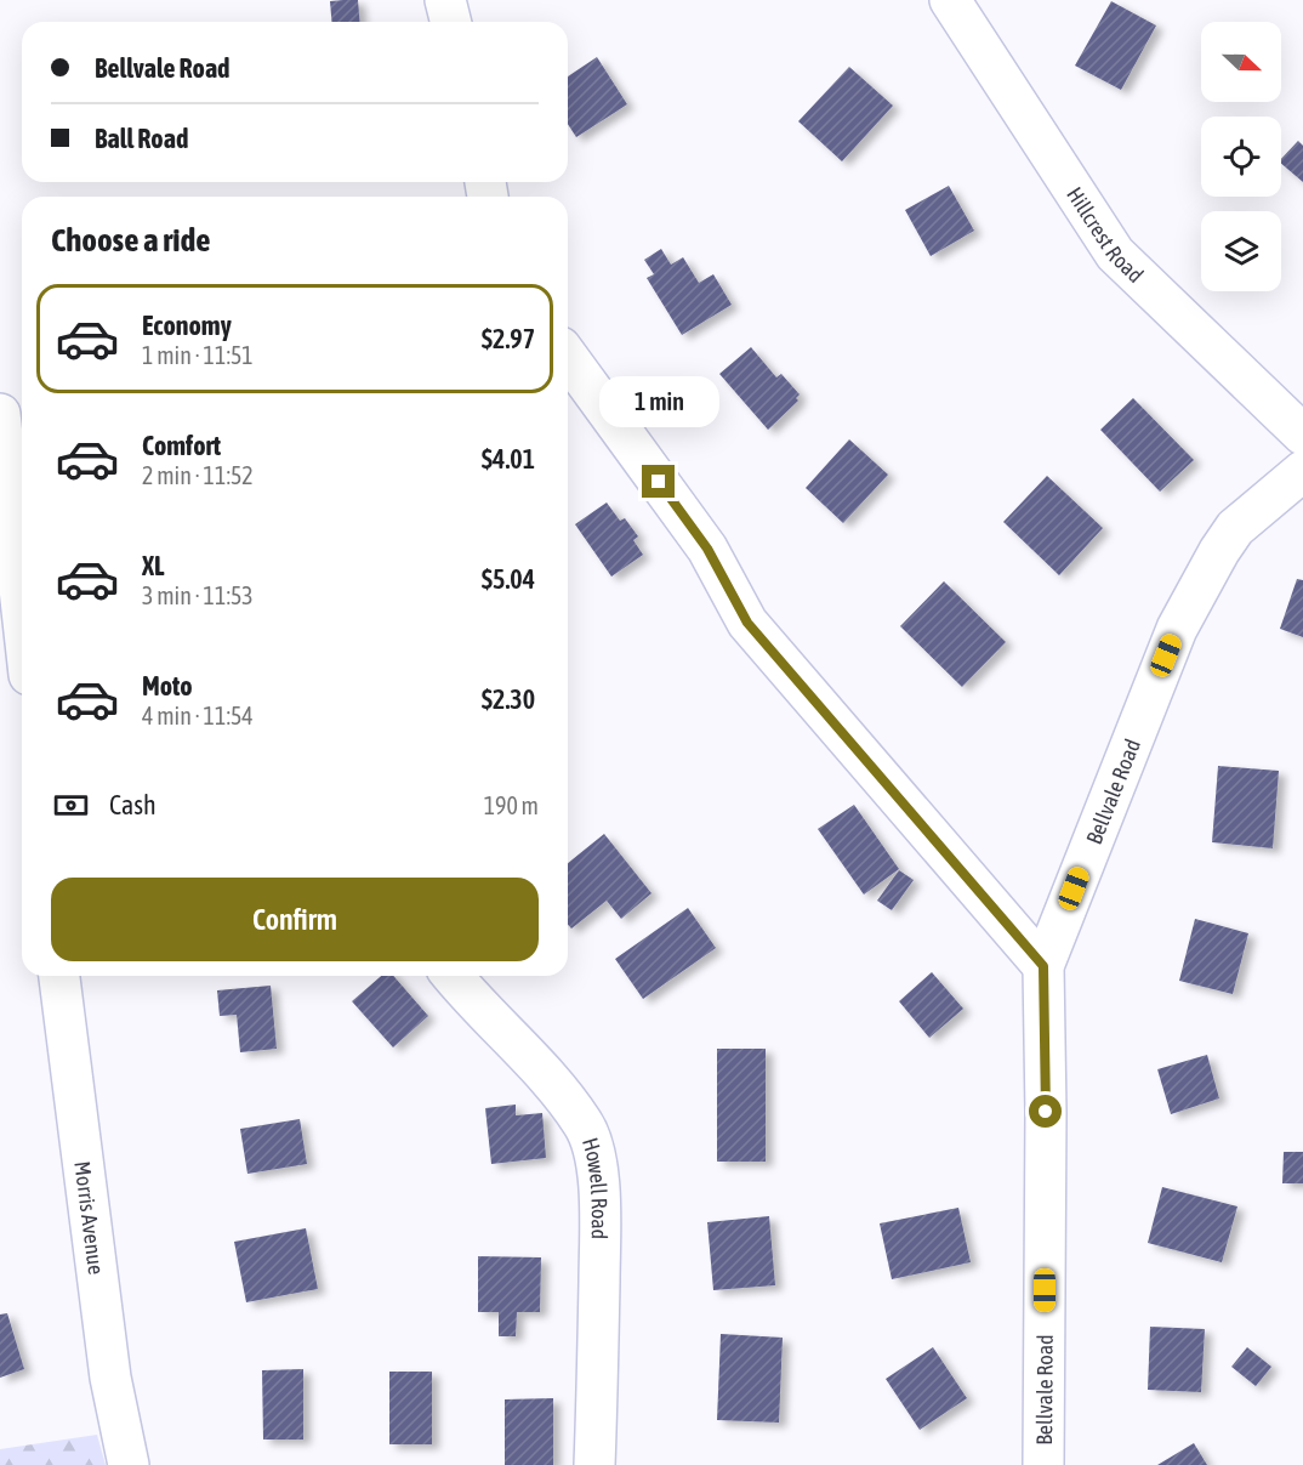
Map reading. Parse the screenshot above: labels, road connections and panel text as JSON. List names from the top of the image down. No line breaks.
{"streets":{"street":["Hillcrest Road","Bellvale Road","Howell Road","Morris Avenue"]},"north":"right","page":{"banner":["Bellvale Road","Ball Road"],"heading":"Choose a ride","list":[{"name":"Economy","note":"1 min · 11:51","value":"$2.97"},{"name":"Comfort","note":"2 min · 11:52","value":"$4.01"},{"name":"XL","note":"3 min · 11:53","value":"$5.04"},{"name":"Moto","note":"4 min · 11:54","value":"$2.30"}],"bubble":"1 min","pay":["Cash","190 m"],"buttons":"Confirm"}}
